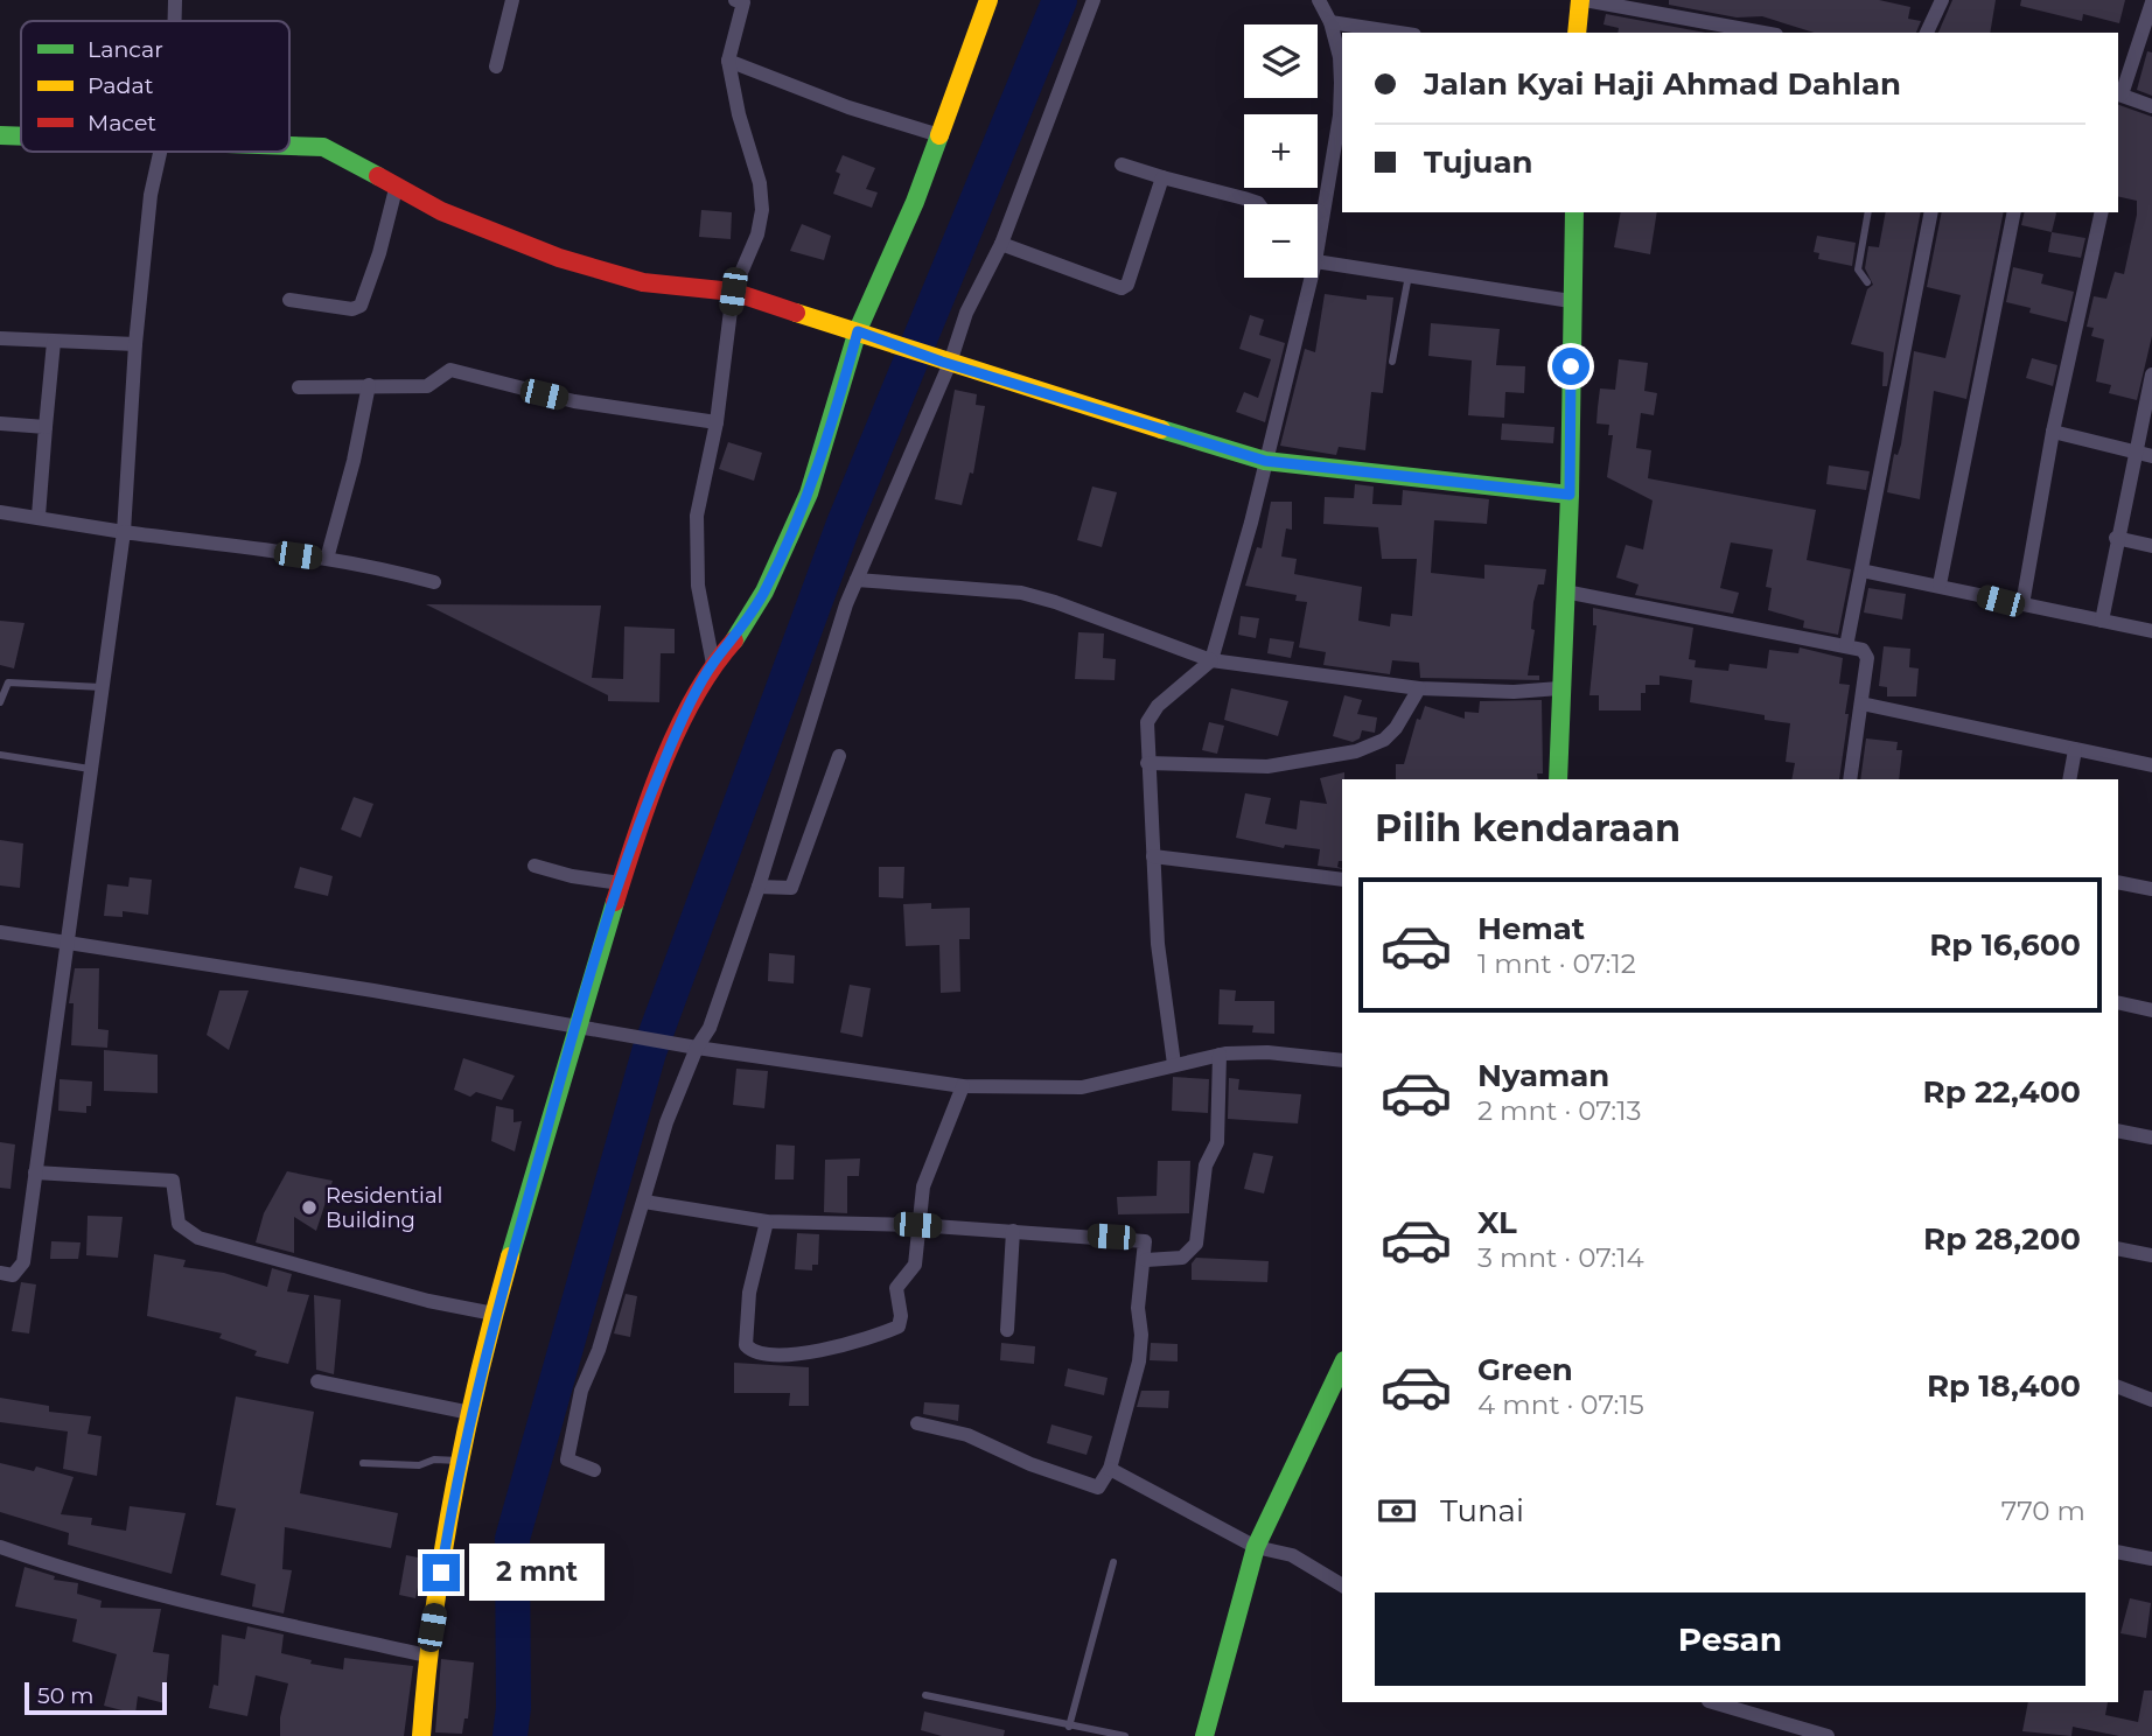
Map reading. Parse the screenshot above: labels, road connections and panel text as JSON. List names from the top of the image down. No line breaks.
{"places":["Residential Building"],"legend":["Lancar","Padat","Macet"],"scale_bar":"50 m","page":{"map_buttons":["+","−"],"banner":["Jalan Kyai Haji Ahmad Dahlan","Tujuan"],"heading":"Pilih kendaraan","list":[{"name":"Hemat","note":"1 mnt · 07:12","value":"Rp 16,600"},{"name":"Nyaman","note":"2 mnt · 07:13","value":"Rp 22,400"},{"name":"XL","note":"3 mnt · 07:14","value":"Rp 28,200"},{"name":"Green","note":"4 mnt · 07:15","value":"Rp 18,400"}],"pay":["Tunai","770 m"],"bubble":"2 mnt","buttons":"Pesan","scale":"50 m"}}
